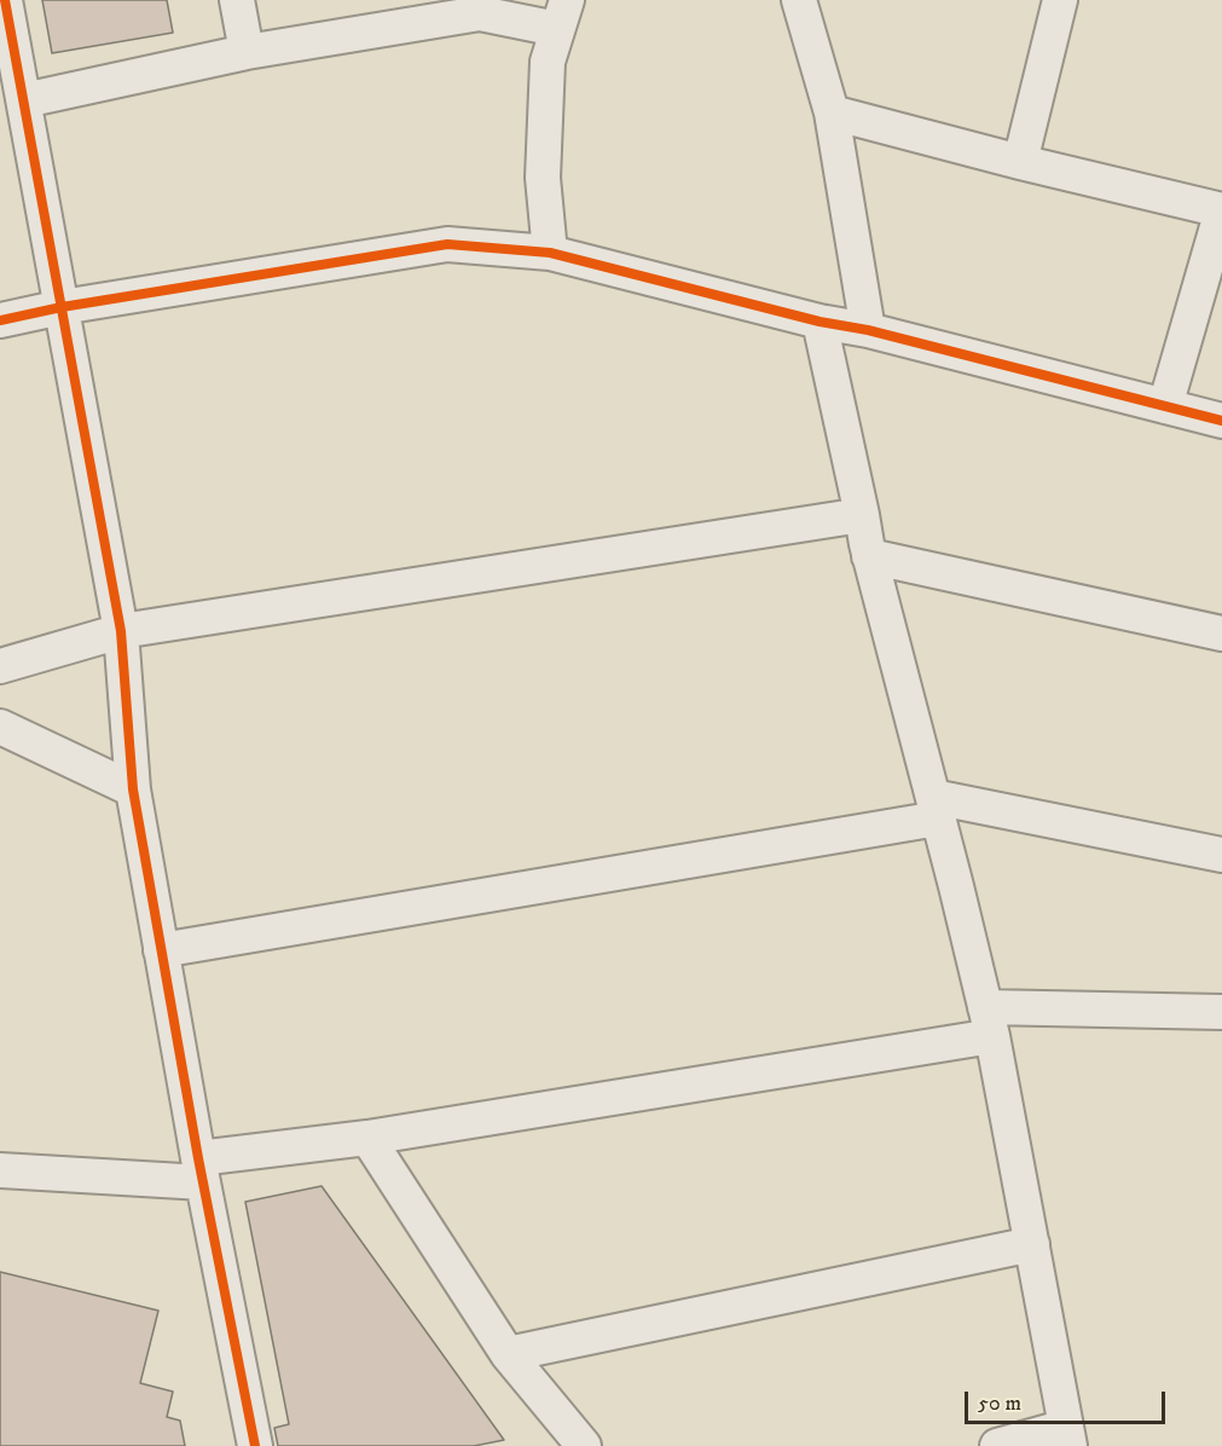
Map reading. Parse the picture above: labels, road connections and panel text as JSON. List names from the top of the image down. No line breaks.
{"scale_bar":"50 m"}
